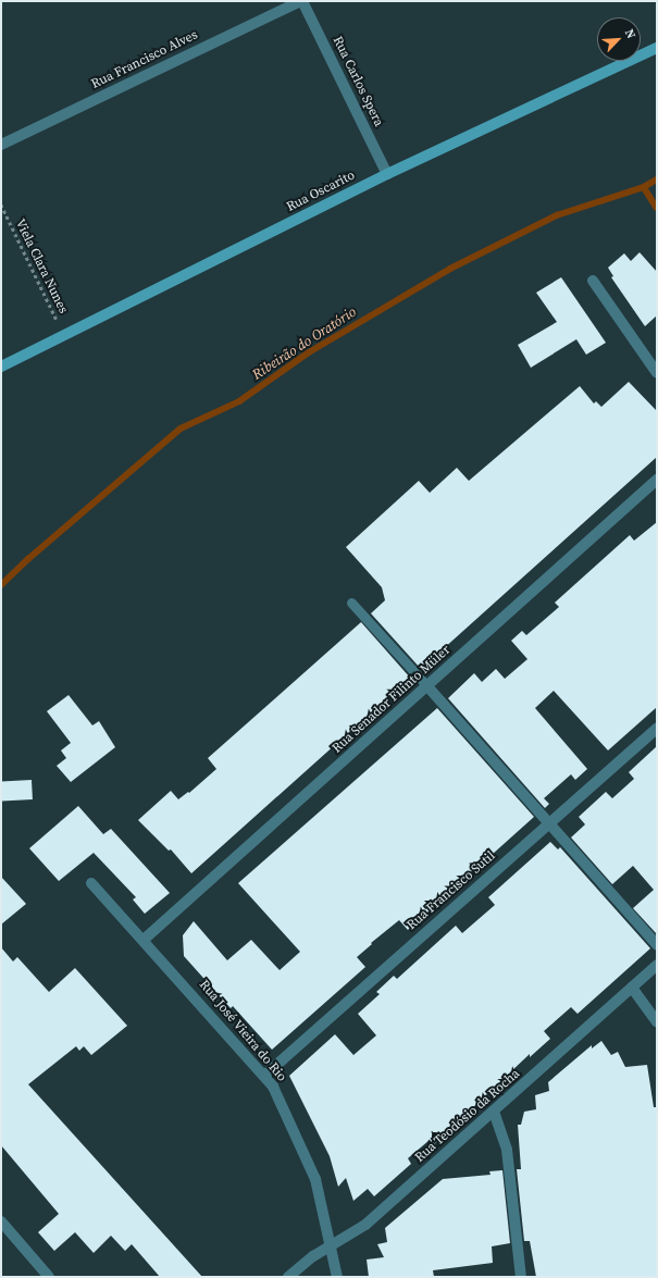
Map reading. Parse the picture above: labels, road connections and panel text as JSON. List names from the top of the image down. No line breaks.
{"streets":{"main road":["Rua Oscarito"],"street":["Rua Francisco Alves","Rua Carlos Spera","Rua Senador Filinto Müler","Rua Francisco Sutil","Rua José Vieira do Rio","Rua Teodósio da Rocha"],"path":["Viela Clara Nunes"]},"crossings":[["Rua Francisco Alves","Rua Carlos Spera"],["Rua Carlos Spera","Rua Oscarito"],["Rua Oscarito","Viela Clara Nunes"],["Rua Senador Filinto Müler","Rua José Vieira do Rio"],["Rua Francisco Sutil","Rua José Vieira do Rio"],["Rua José Vieira do Rio","Rua Teodósio da Rocha"]],"water":["Ribeirão do Oratório"],"north":"top right"}
